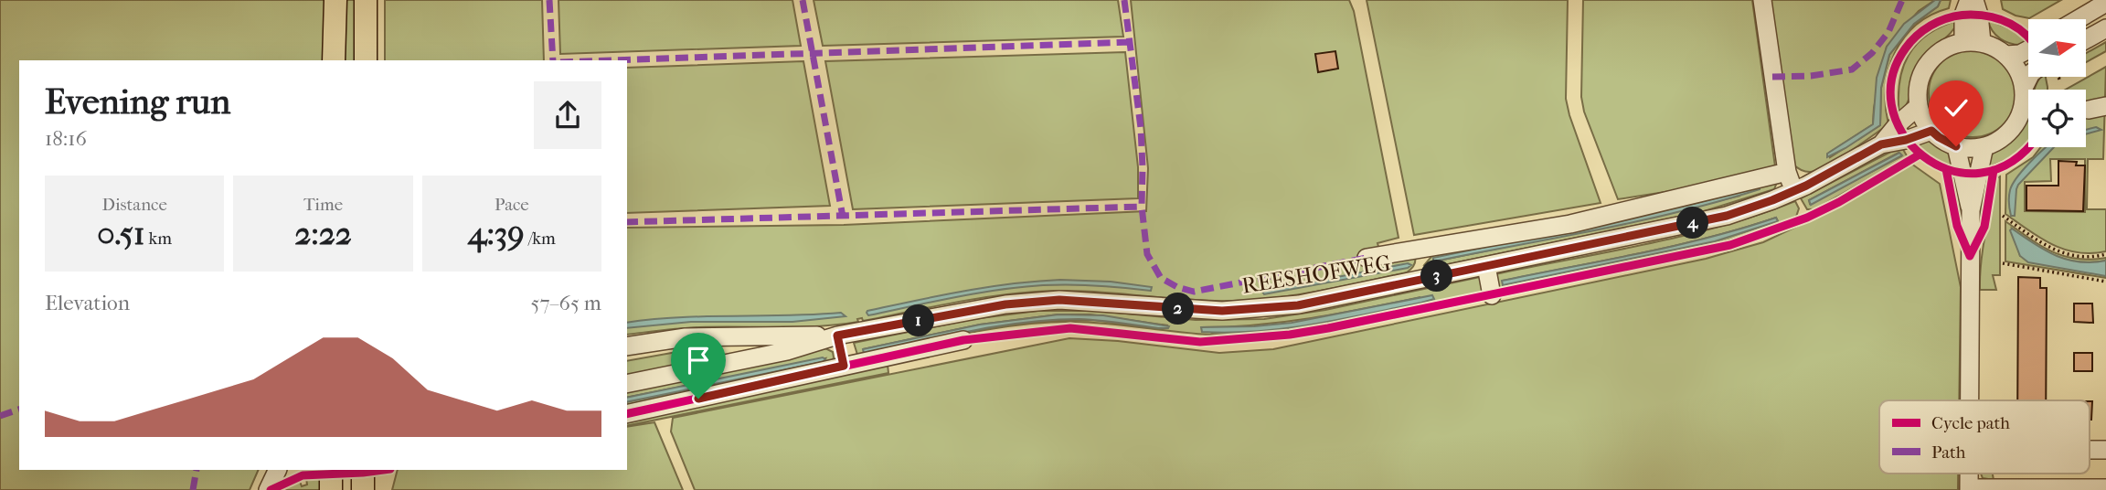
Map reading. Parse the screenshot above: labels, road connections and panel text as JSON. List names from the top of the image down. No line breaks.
{"streets":{"street":["REESHOFWEG"]},"legend":["Cycle path","Path"],"north":"right","page":{"heading":["Evening run","18:16"],"stats":[["Distance","0.51 km"],["Time","2:22"],["Pace","4:39 /km"]],"pins":["4","3","2","1"],"chart":["Elevation","57–65 m"]}}
